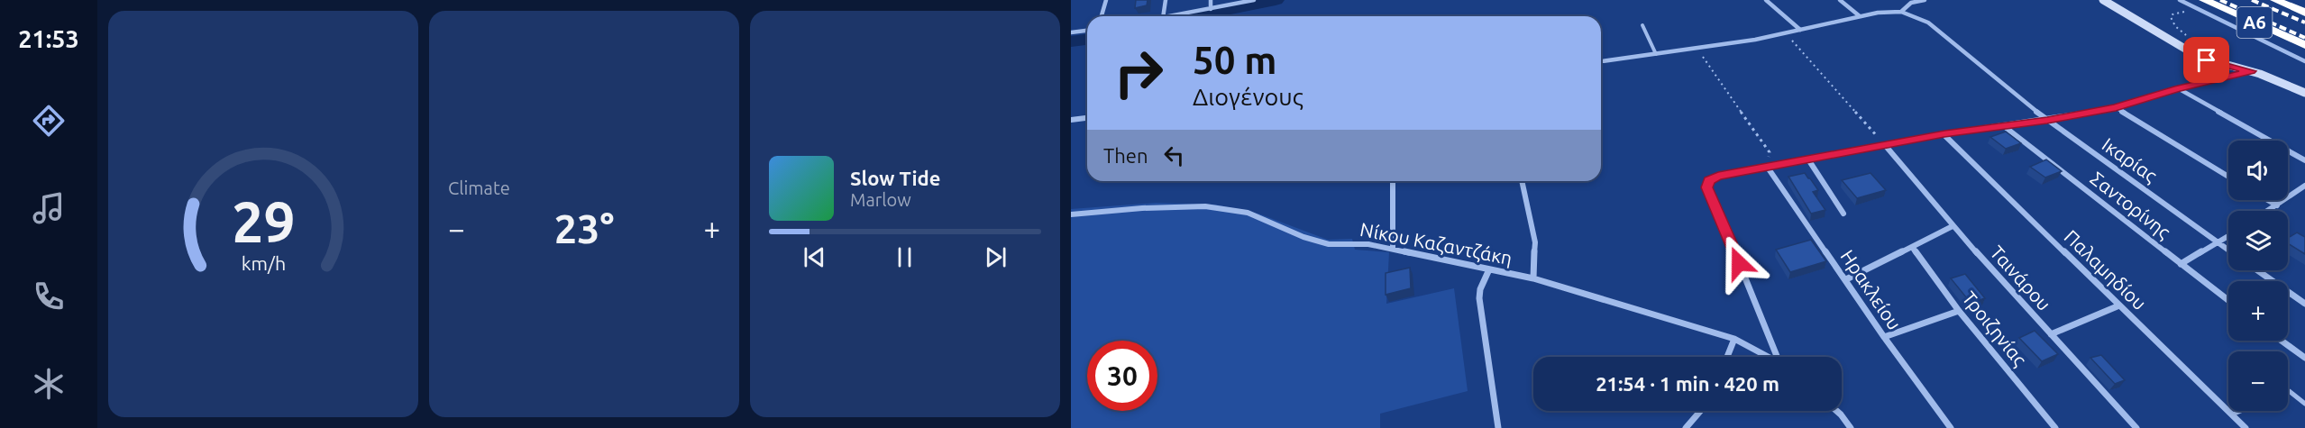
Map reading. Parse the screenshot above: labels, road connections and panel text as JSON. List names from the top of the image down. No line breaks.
{"streets":{"highway":["Α6"],"street":["Ικαρίας","Σαντορίνης","Νίκου Καζαντζάκη","Παλαμηδίου","Ταινάρου","Ηρακλείου","Τροιζηνίας"]},"page":{"tabs":"21:53","tile":"Climate","turn":["50 m","Διογένους"],"then":"Then","map_buttons":["+","−"],"song":["Slow Tide","Marlow"],"heat":["−","23°","+"],"limit":"30","trip":"21:54 · 1 min · 420 m","gauge":["29","km/h"]}}
